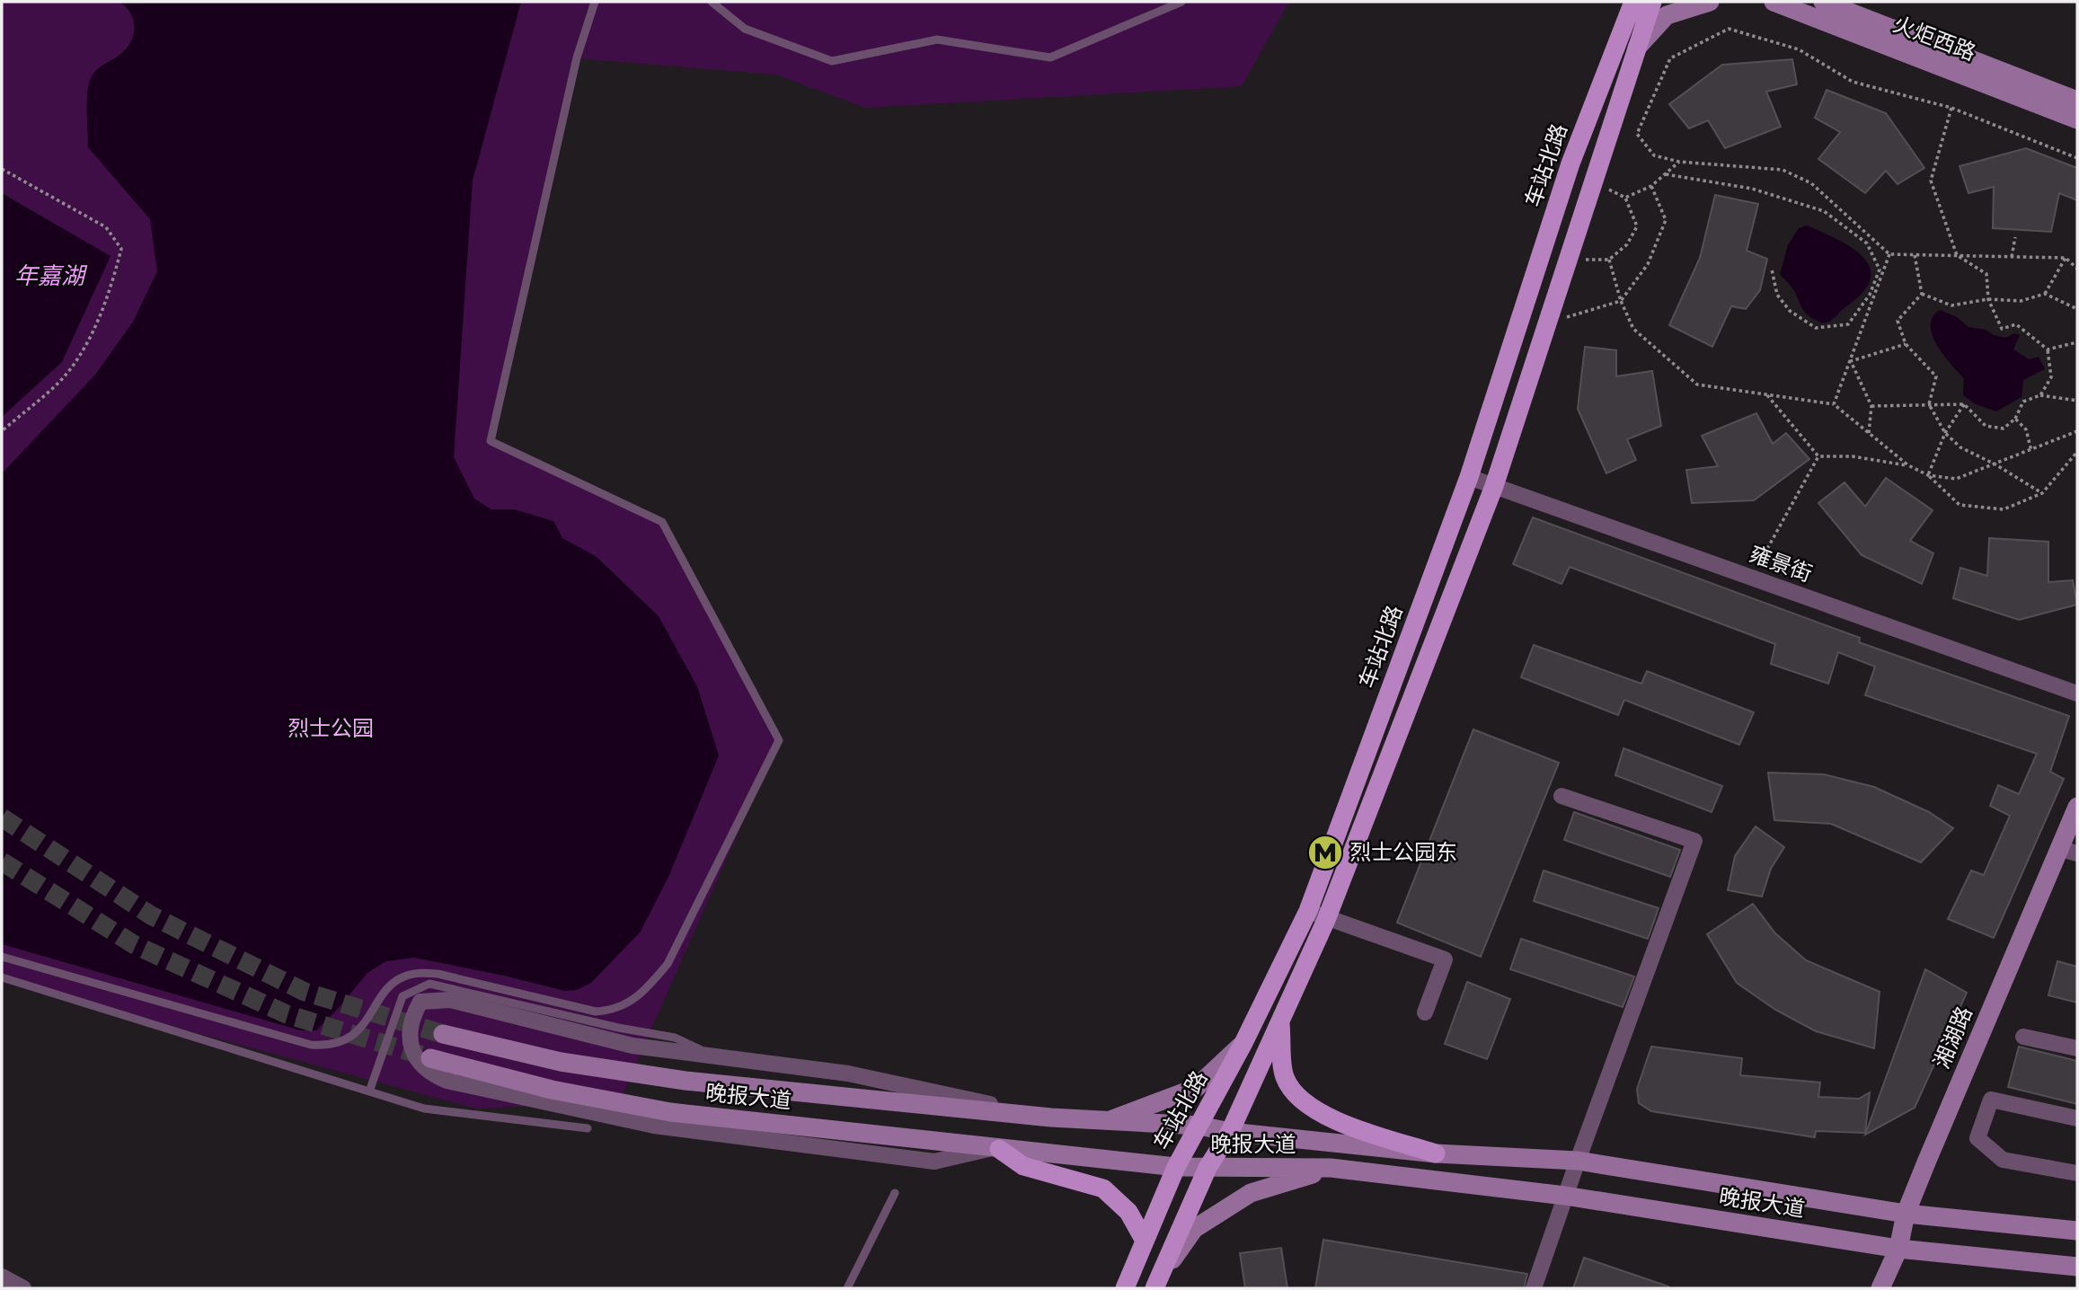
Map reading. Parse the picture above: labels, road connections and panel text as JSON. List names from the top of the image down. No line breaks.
{"streets":{"main road":["火炬西路","车站北路","湘湖路","晚报大道"],"street":["雍景街"]},"crossings":[["车站北路","雍景街"],["车站北路","晚报大道"],["湘湖路","晚报大道"]],"water":["年嘉湖"],"parks":["烈士公园"],"places":{"metro station":["烈士公园东"]}}
